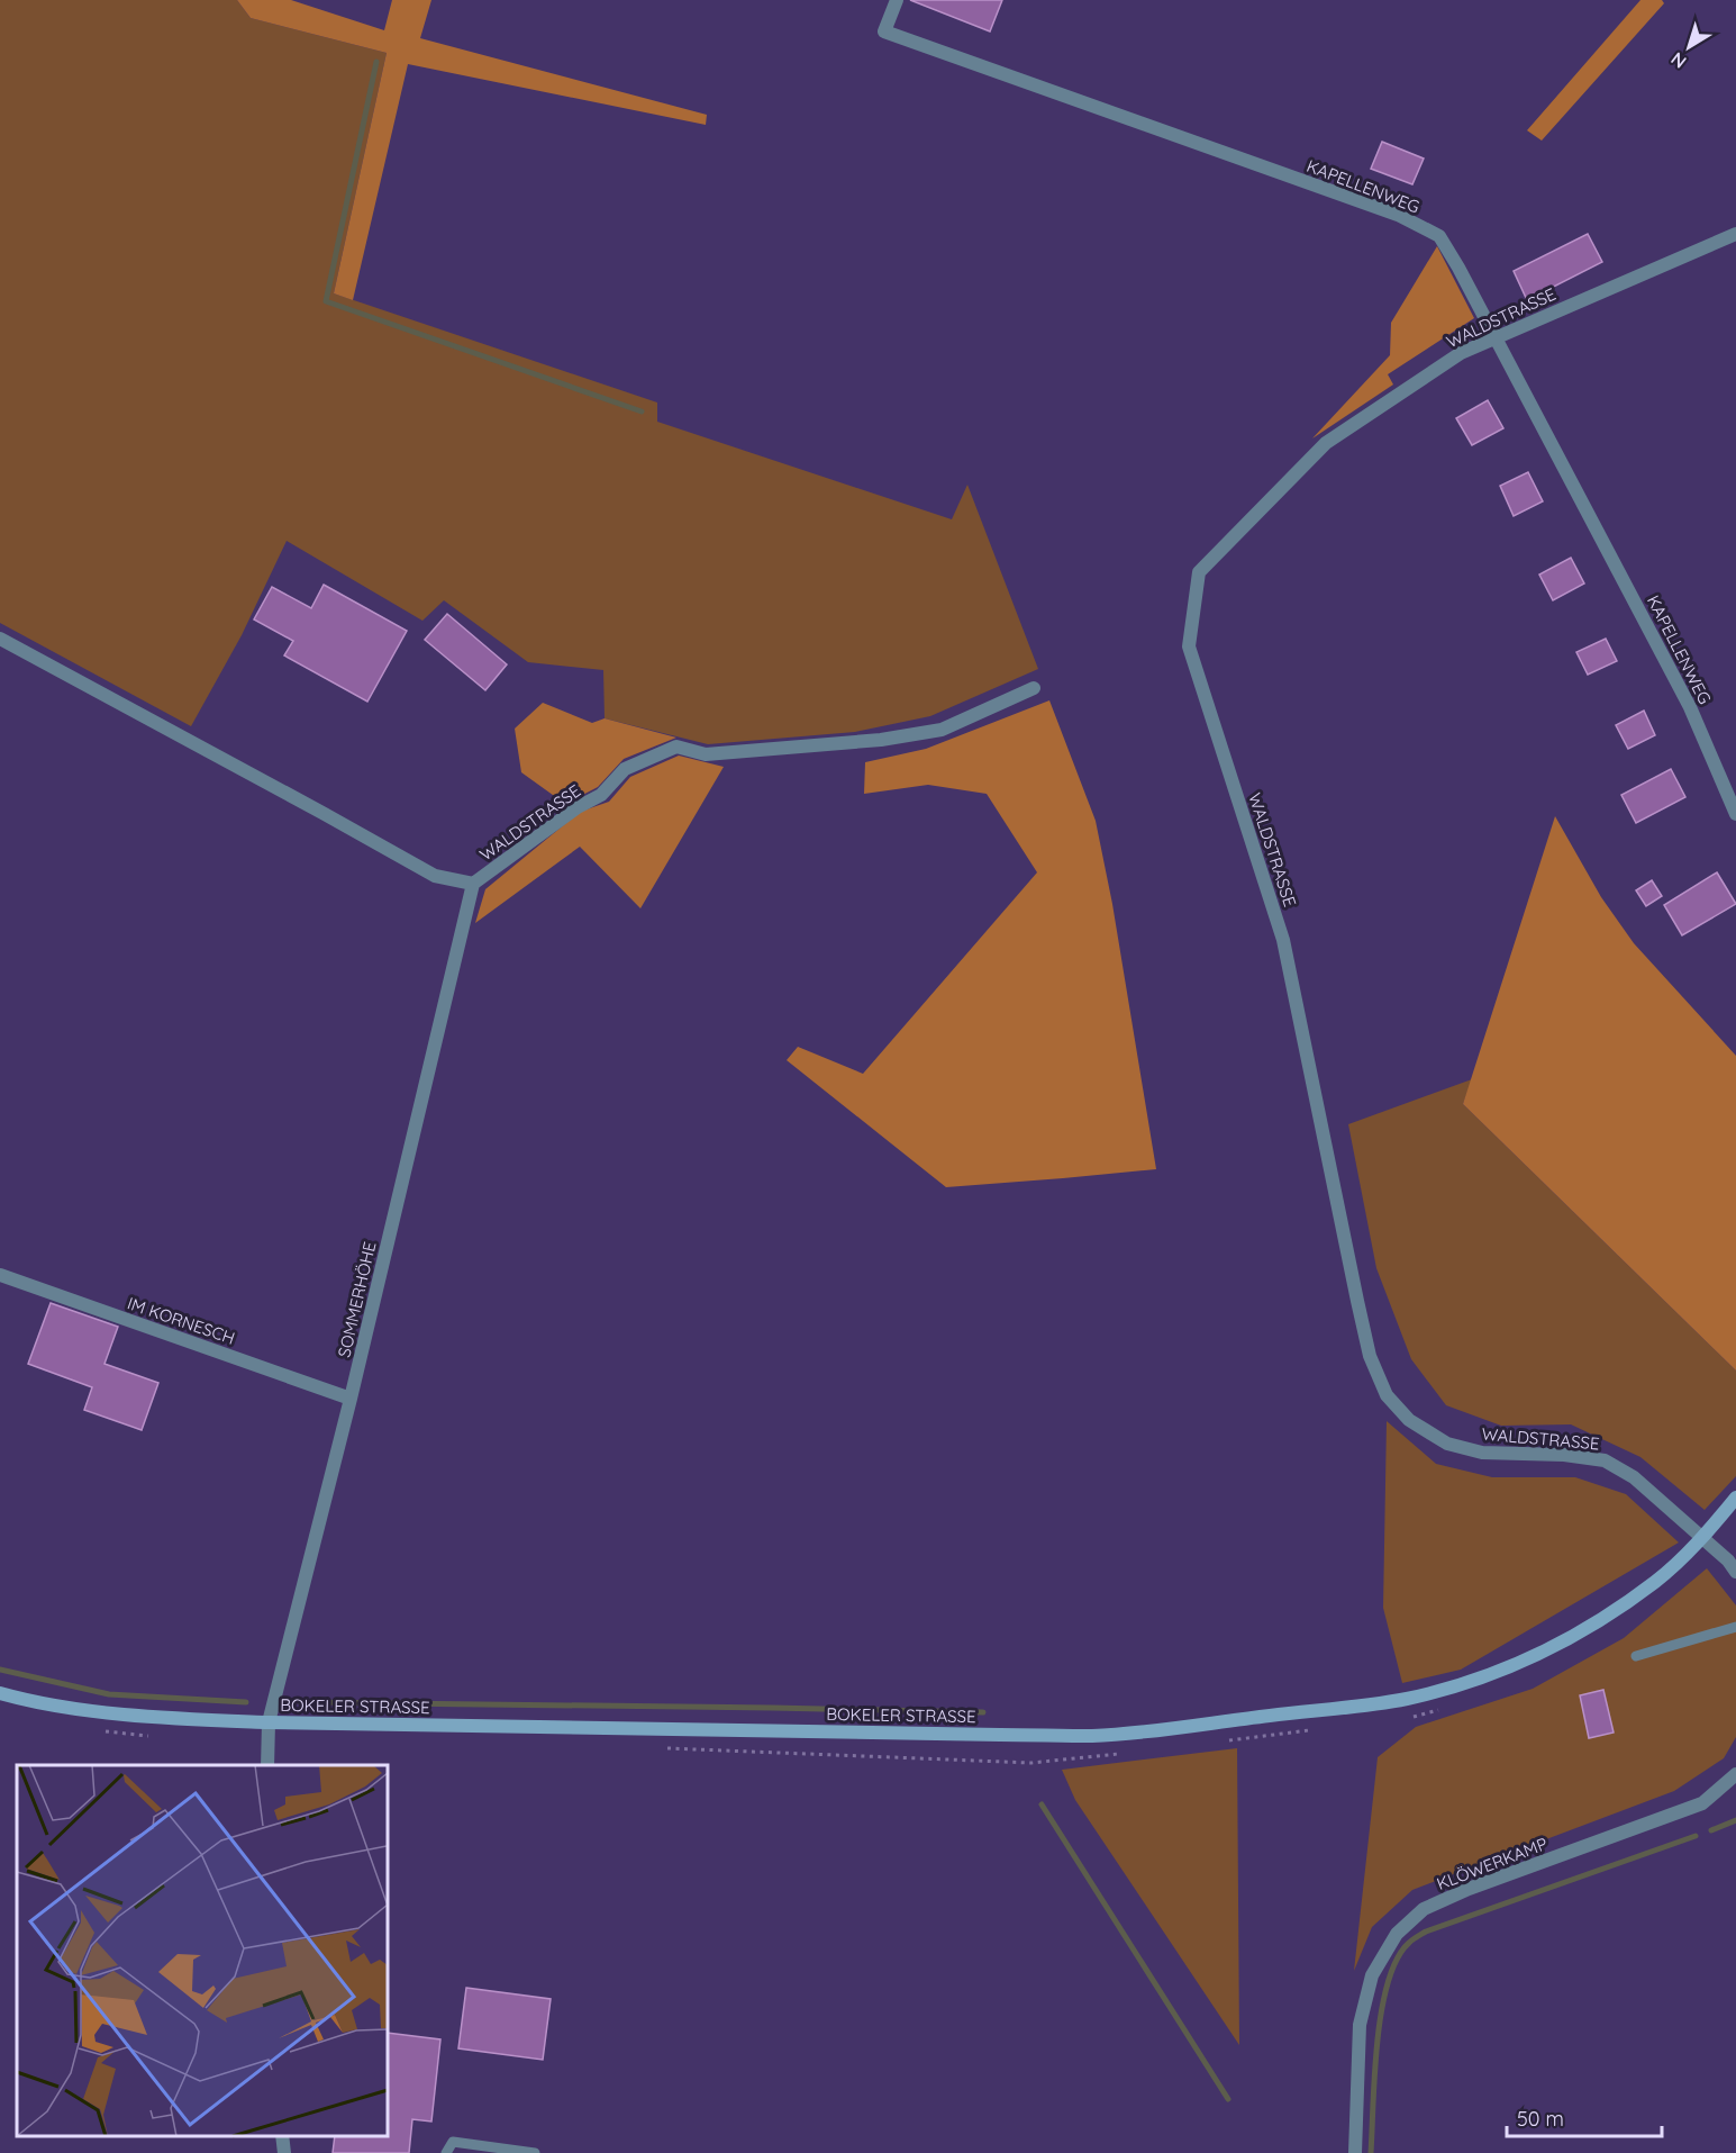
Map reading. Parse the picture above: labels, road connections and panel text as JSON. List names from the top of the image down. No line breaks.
{"streets":{"street":["KAPELLENWEG","WALDSTRASSE","SOMMERHÖHE","IM KORNESCH","BOKELER STRASSE","KLÖWERKAMP"]},"crossings":[["KAPELLENWEG","WALDSTRASSE"],["WALDSTRASSE","SOMMERHÖHE"],["WALDSTRASSE","BOKELER STRASSE"],["SOMMERHÖHE","IM KORNESCH"],["SOMMERHÖHE","BOKELER STRASSE"]],"scale_bar":"50 m","north":"bottom left"}
